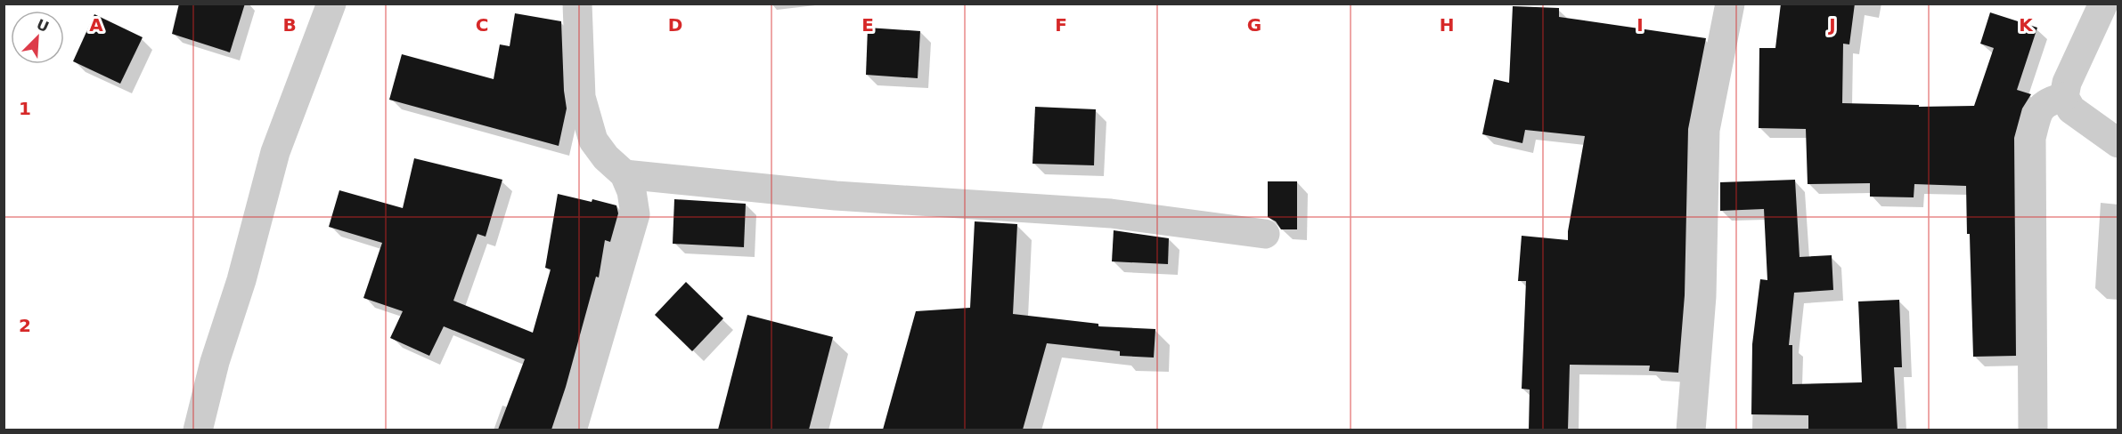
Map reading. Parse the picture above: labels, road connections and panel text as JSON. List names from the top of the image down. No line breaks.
{"north":"top right","grid":{"columns":["A","B","C","D","E","F","G","H","I","J","K"],"rows":["1","2"]}}
